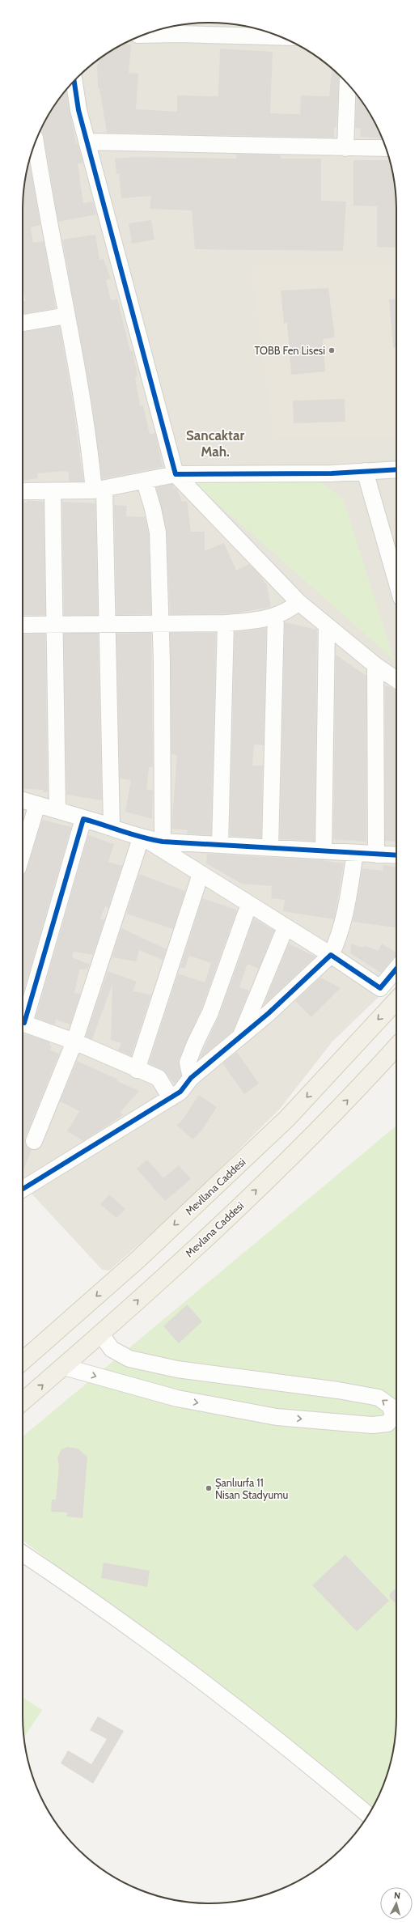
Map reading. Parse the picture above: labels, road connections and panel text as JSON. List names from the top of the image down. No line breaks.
{"streets":{"main road":["Mevllana Caddesi","Mevlana Caddesi"]},"one_way":["Mevllana Caddesi","Mevlana Caddesi"],"districts":["Sancaktar Mah."],"places":["TOBB Fen Lisesi","Şanlıurfa 11 Nisan Stadyumu"],"north":"top"}
